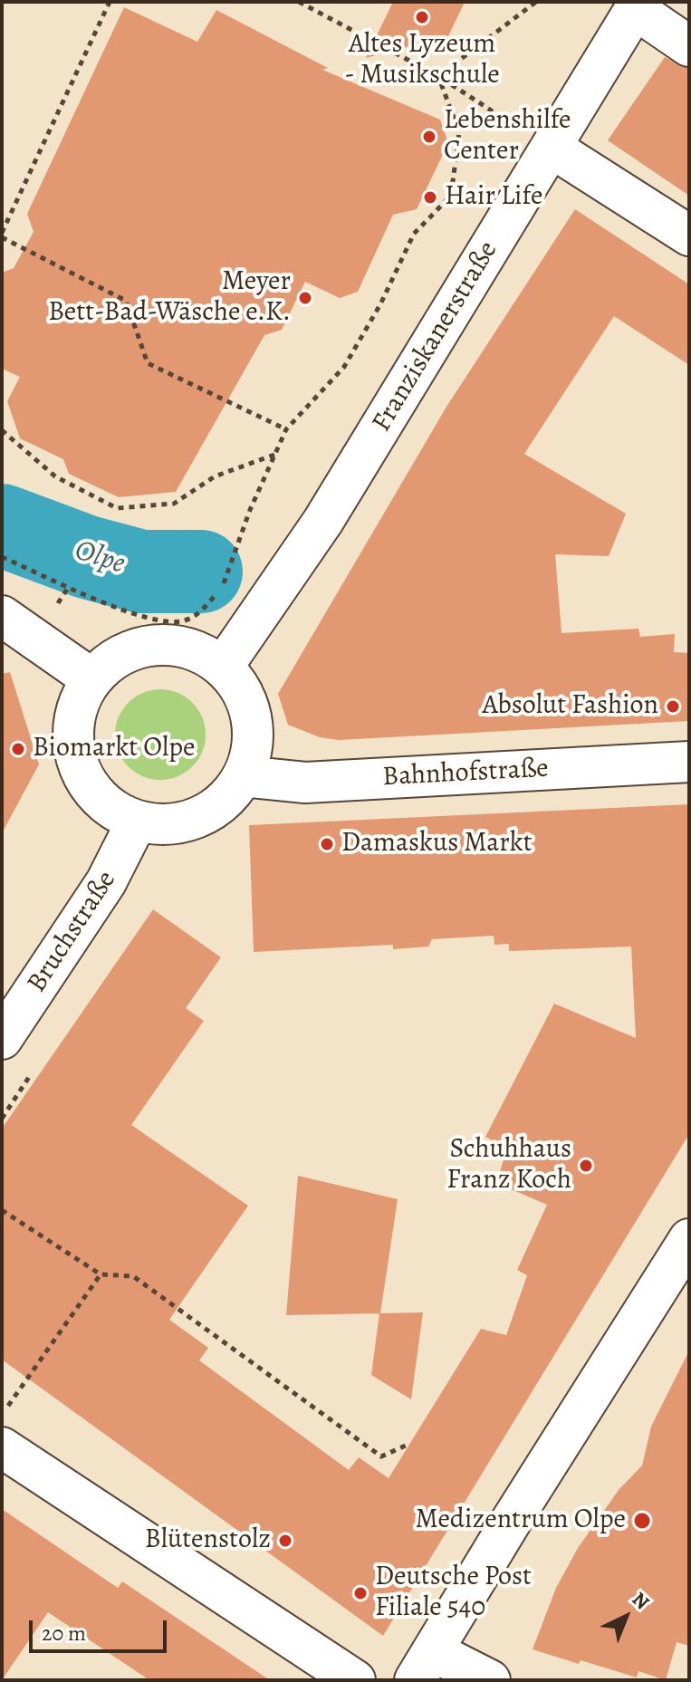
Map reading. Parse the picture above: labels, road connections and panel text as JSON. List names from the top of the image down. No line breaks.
{"streets":{"street":["Franziskanerstraße","Bahnhofstraße","Bruchstraße"]},"crossings":[["Franziskanerstraße","Bahnhofstraße"],["Franziskanerstraße","Bruchstraße"],["Bahnhofstraße","Bruchstraße"]],"water":["Olpe"],"places":["Altes Lyzeum - Musikschule","Lebenshilfe Center","Hair Life","Meyer Bett-Bad-Wäsche e.K.","Absolut Fashion","Biomarkt Olpe","Damaskus Markt","Schuhhaus Franz Koch","Medizentrum Olpe","Blütenstolz","Deutsche Post Filiale 540"],"scale_bar":"20 m","north":"top right"}
